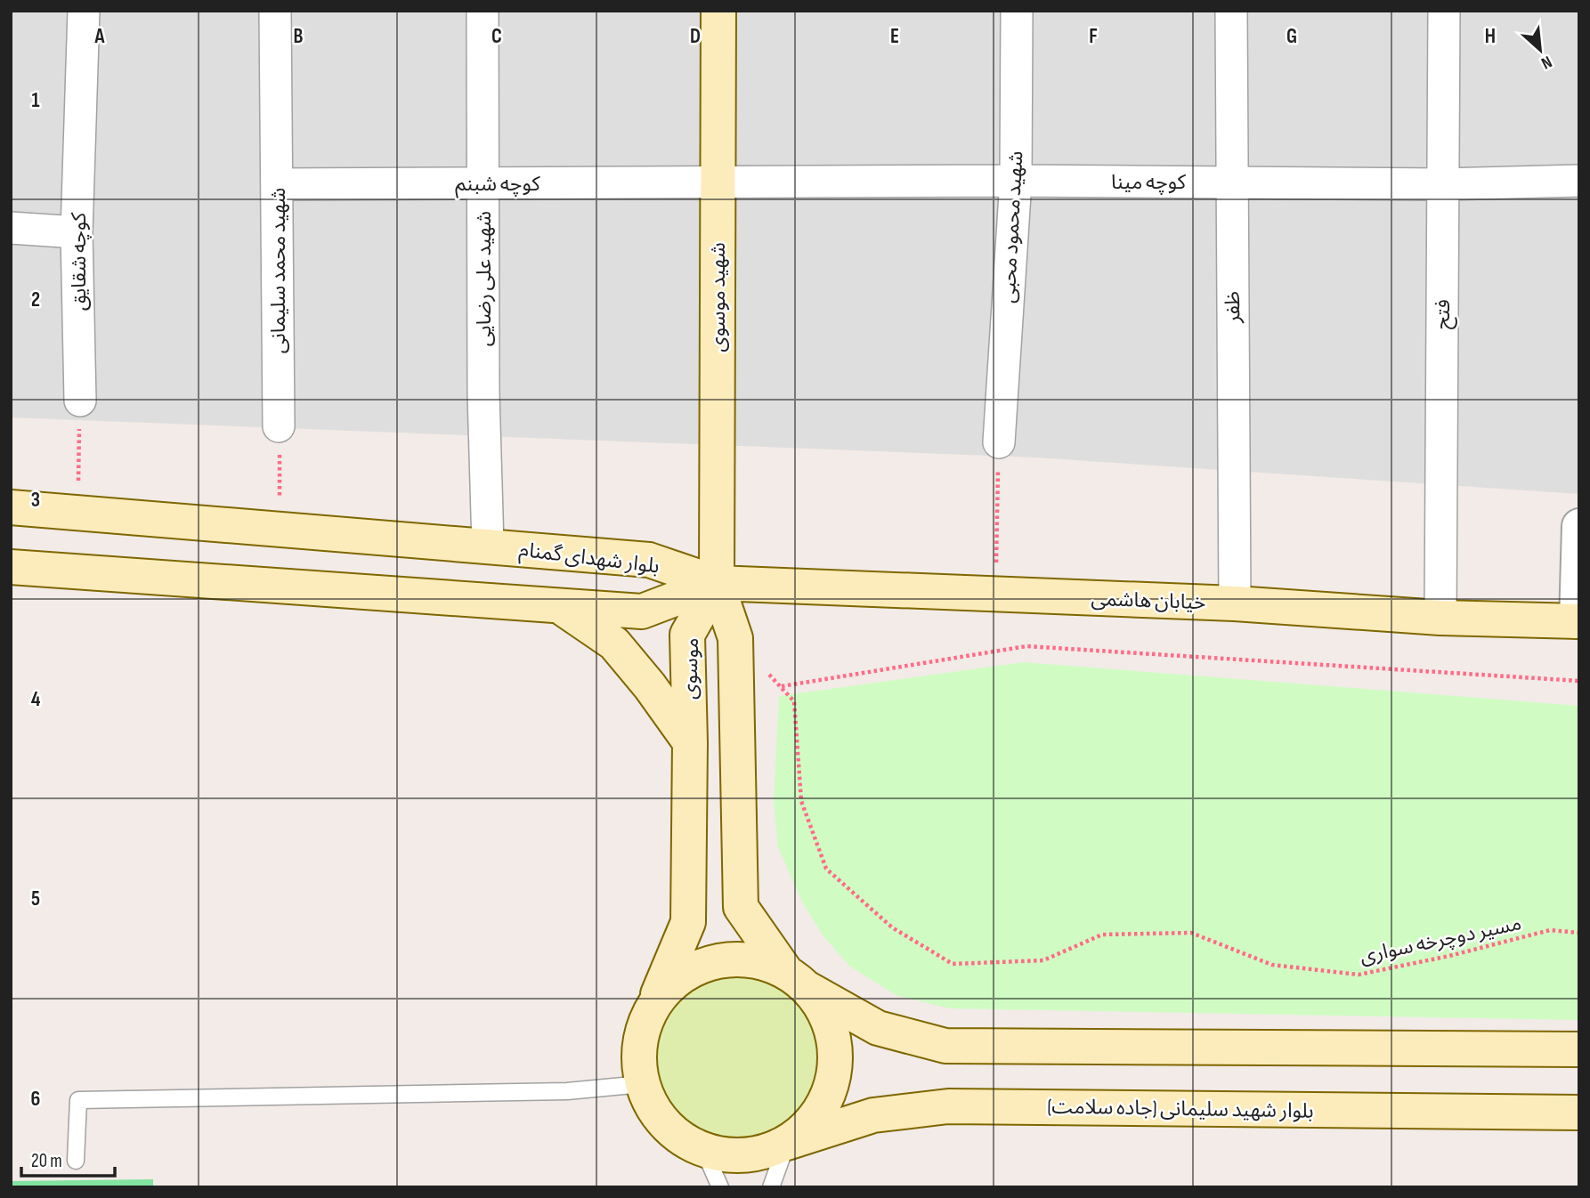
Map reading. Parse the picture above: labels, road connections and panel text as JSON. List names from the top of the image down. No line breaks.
{"streets":{"main road":["شهید موسوی","بلوار شهدای گمنام","خیابان هاشمی","موسوی","بلوار شهید سلیمانی (جاده سلامت)"],"street":["کوچه مینا","کوچه شبنم","شهید محمود محبی","کوچه شقایق","شهید محمد سلیمانی","شهید علی رضایی","ظفر","فتح"],"path":["مسیر دوچرخه سواری"]},"crossings":[["کوچه مینا","کوچه شبنم"],["کوچه مینا","شهید محمود محبی"],["کوچه مینا","شهید موسوی"],["کوچه مینا","ظفر"],["کوچه مینا","فتح"],["کوچه شبنم","شهید محمد سلیمانی"],["کوچه شبنم","شهید علی رضایی"],["کوچه شبنم","شهید موسوی"],["شهید علی رضایی","بلوار شهدای گمنام"],["شهید موسوی","بلوار شهدای گمنام"],["شهید موسوی","خیابان هاشمی"],["شهید موسوی","موسوی"],["ظفر","خیابان هاشمی"],["فتح","خیابان هاشمی"],["بلوار شهدای گمنام","خیابان هاشمی"],["بلوار شهدای گمنام","موسوی"],["خیابان هاشمی","موسوی"],["موسوی","مسیر دوچرخه سواری"],["موسوی","بلوار شهید سلیمانی (جاده سلامت)"]],"scale_bar":"20 m","north":"bottom right","grid":{"columns":["A","B","C","D","E","F","G","H"],"rows":["1","2","3","4","5","6"]}}
